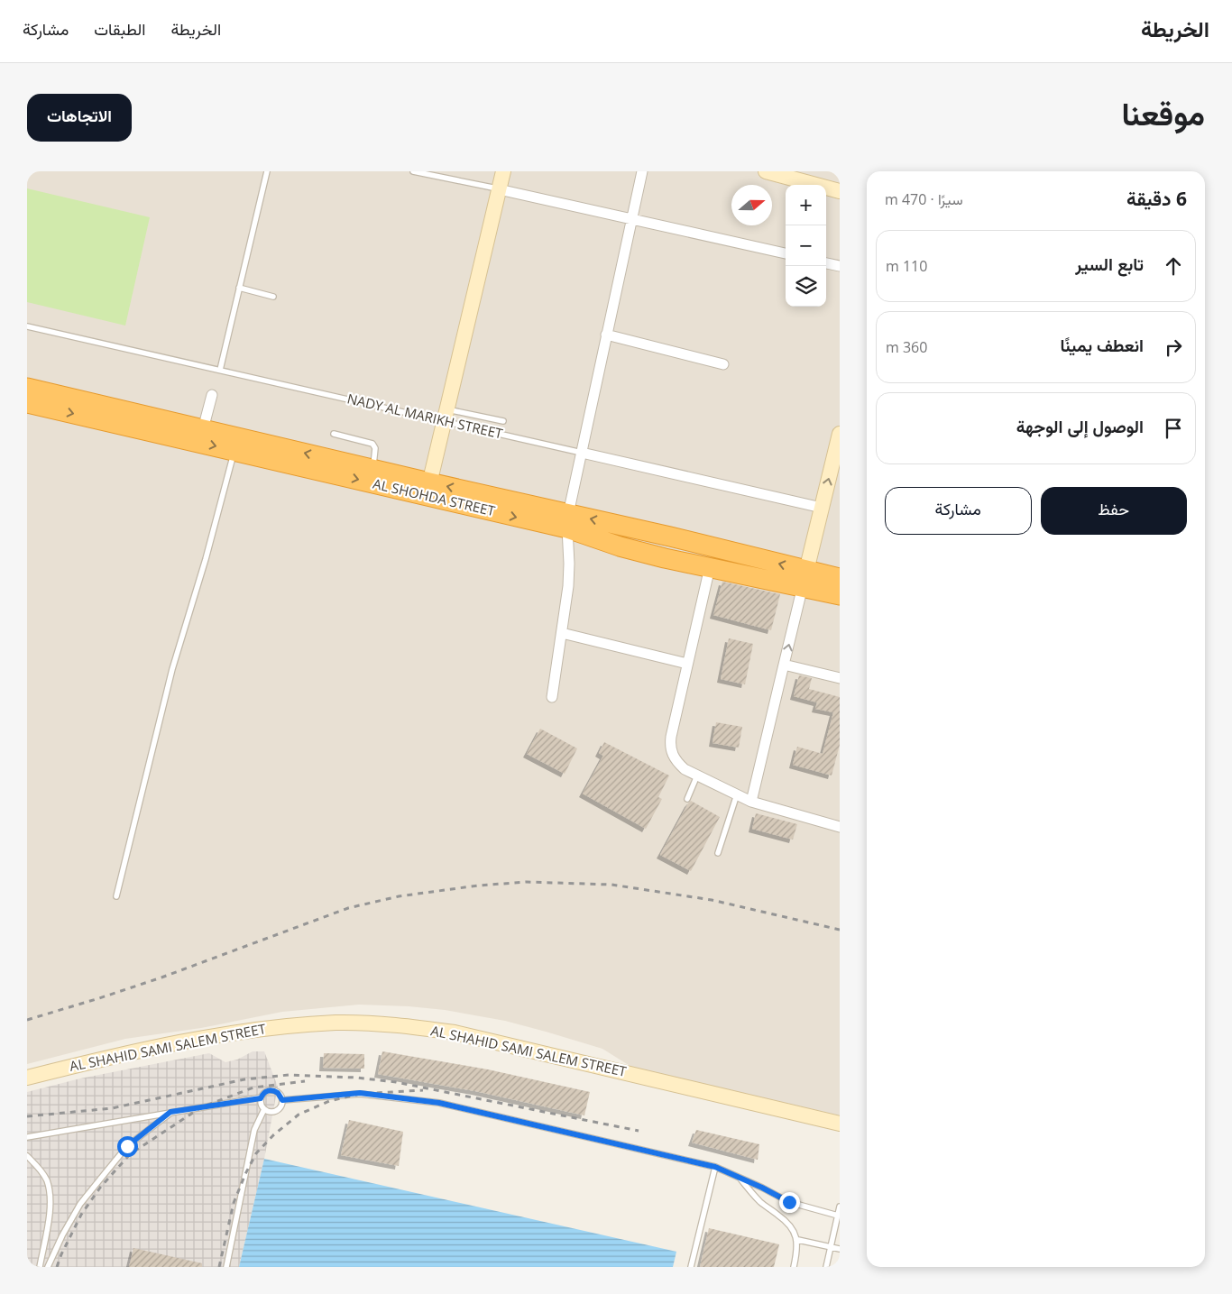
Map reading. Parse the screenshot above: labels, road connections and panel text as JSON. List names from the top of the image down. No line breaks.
{"streets":{"highway":["AL SHOHDA STREET"],"main road":["AL SHAHID SAMI SALEM STREET"],"street":["NADY AL MARIKH STREET"]},"north":"right","page":{"header":"الخريطة","nav":["الخريطة","الطبقات","مشاركة"],"title":"موقعنا","buttons":["الاتجاهات",["حفظ","مشاركة"]],"heading":["6 دقيقة","سيرًا · 470 m"],"map_buttons":["+","−"],"list":[["تابع السير","110 m"],["انعطف يمينًا","360 m"],"الوصول إلى الوجهة"]}}
